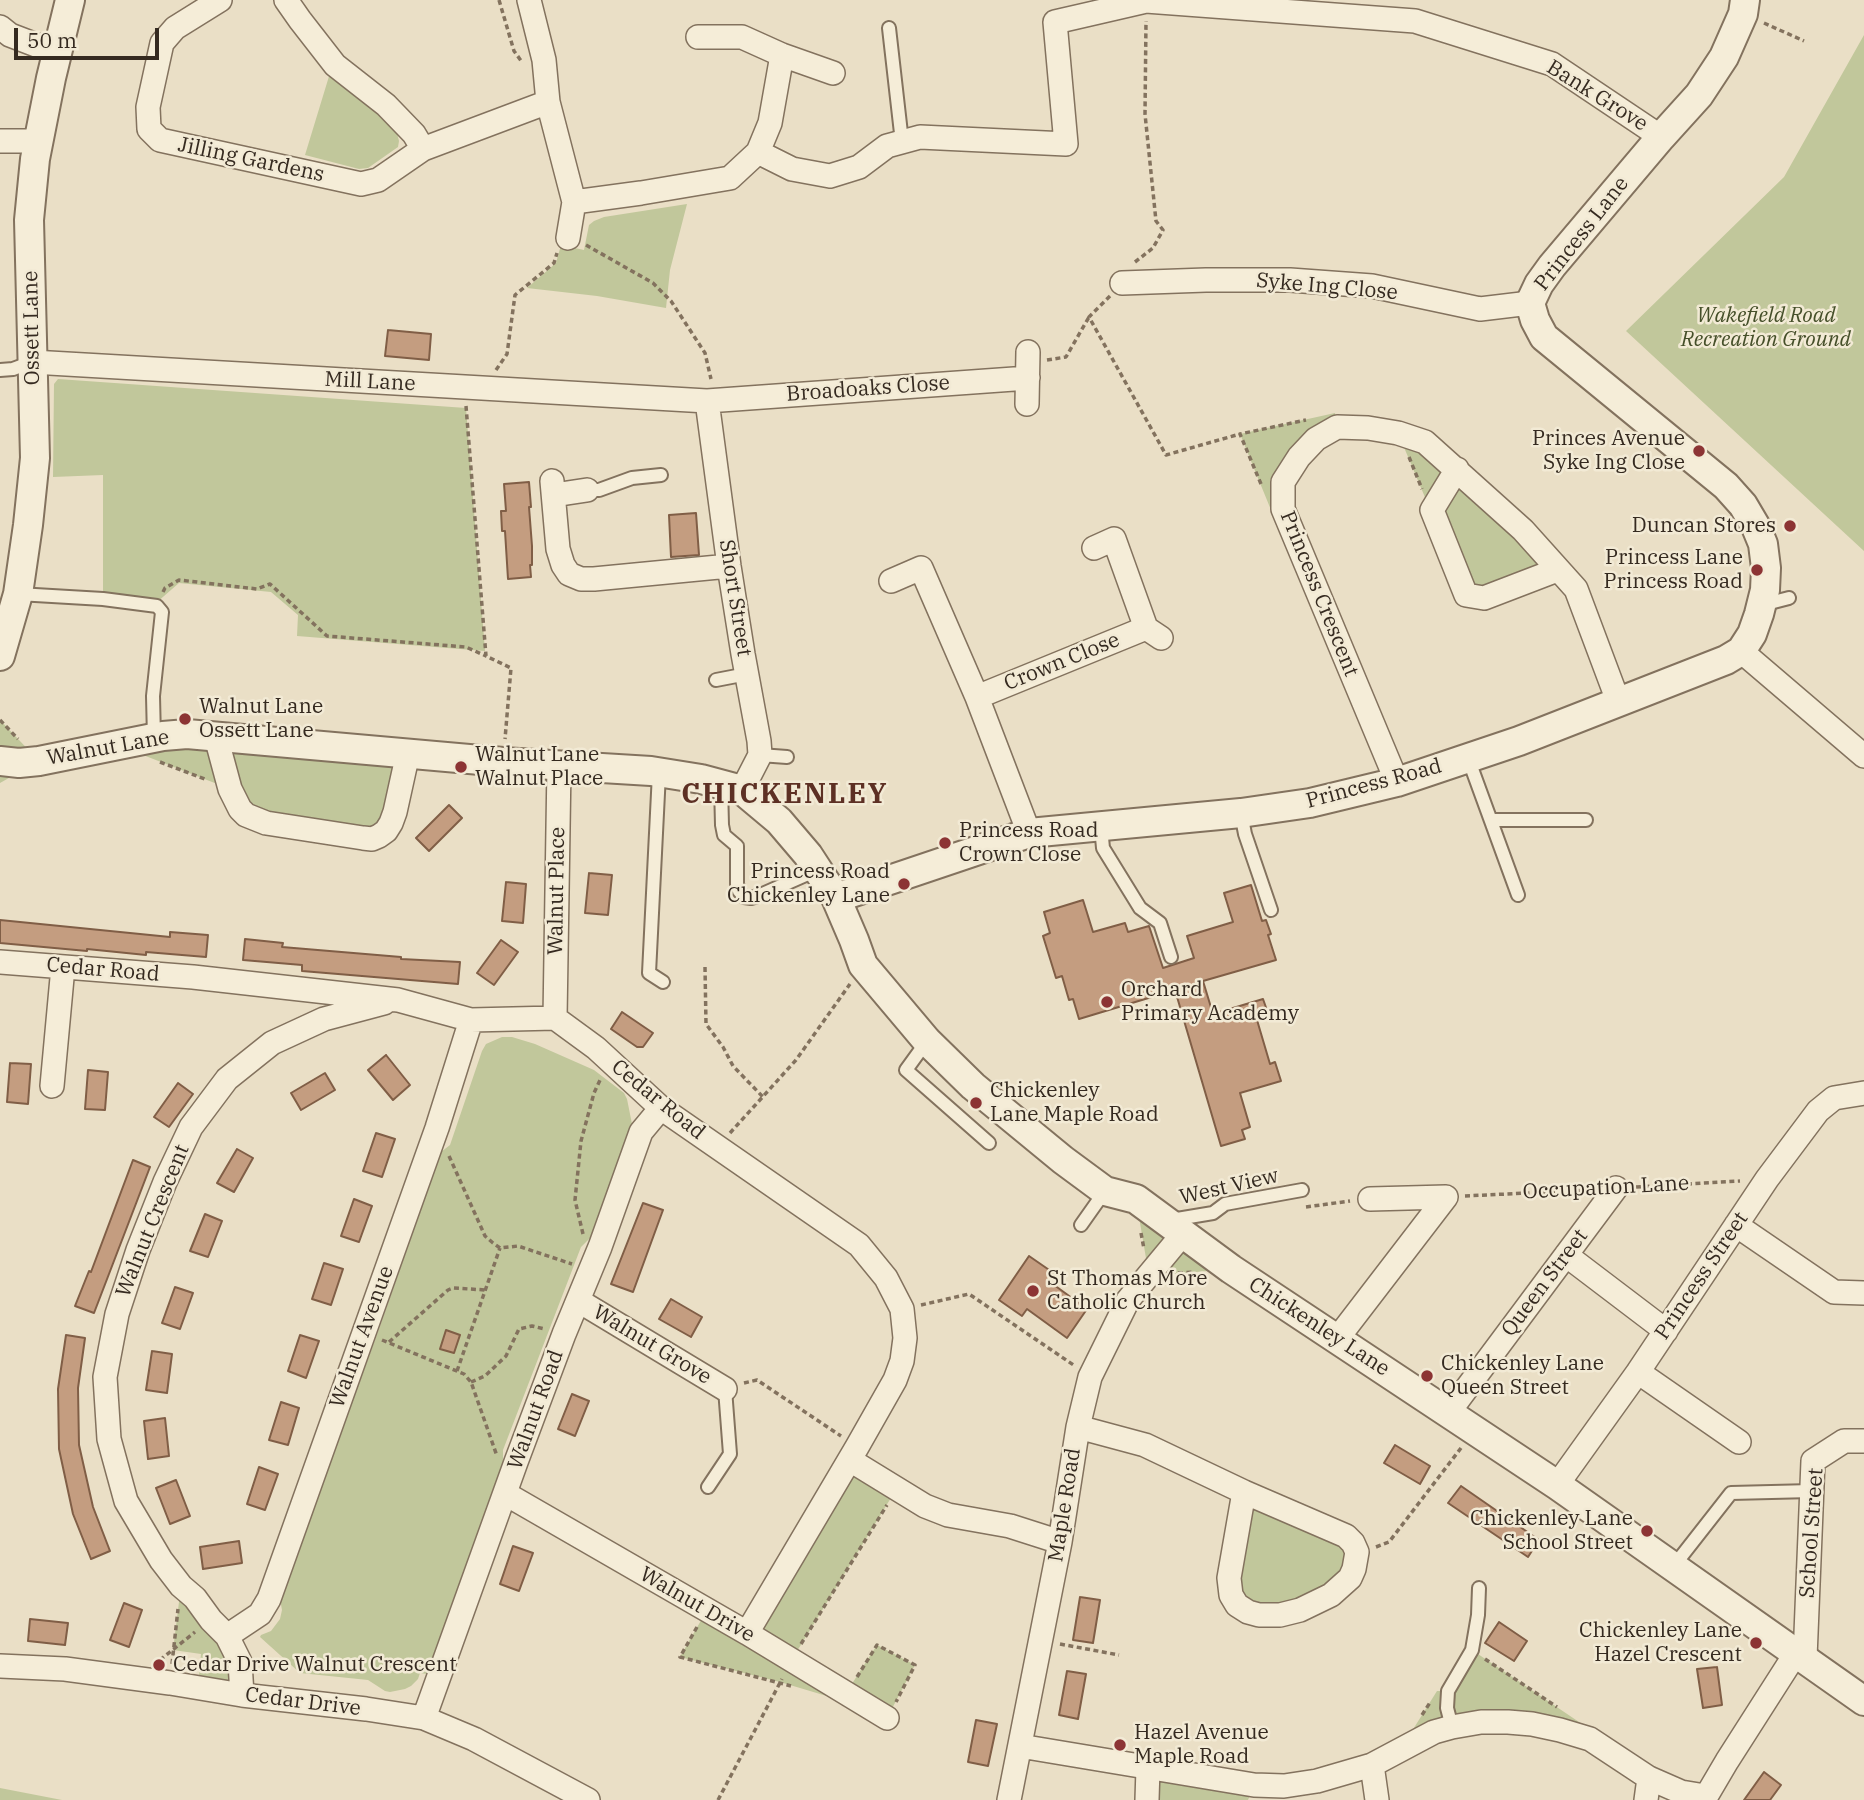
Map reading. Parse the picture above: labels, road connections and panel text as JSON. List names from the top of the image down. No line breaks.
{"streets":{"street":["Bank Grove","Jilling Gardens","Princess Lane","Syke Ing Close","Ossett Lane","Mill Lane","Broadoaks Close","Princess Crescent","Short Street","Crown Close","Walnut Lane","Princess Road","Walnut Place","Cedar Road","Walnut Crescent","Princess Street","Queen Street","Chickenley Lane","Walnut Avenue","Walnut Grove","Walnut Road","Maple Road","School Street","Walnut Drive","Cedar Drive"],"lane":["West View"],"path":["Occupation Lane"]},"crossings":[["Bank Grove","Princess Lane"],["Princess Lane","Syke Ing Close"],["Princess Lane","Princess Road"],["Ossett Lane","Mill Lane"],["Mill Lane","Broadoaks Close"],["Mill Lane","Short Street"],["Broadoaks Close","Short Street"],["Princess Crescent","Princess Road"],["Crown Close","Princess Road"],["Walnut Lane","Princess Road"],["Walnut Lane","Walnut Place"],["Walnut Lane","Chickenley Lane"],["Princess Road","Chickenley Lane"],["Walnut Place","Cedar Road"],["Cedar Road","Walnut Crescent"],["Cedar Road","Walnut Avenue"],["Cedar Road","Walnut Road"],["Cedar Road","Walnut Drive"],["West View","Chickenley Lane"],["West View","Maple Road"],["Occupation Lane","Princess Street"],["Occupation Lane","Queen Street"],["Walnut Crescent","Walnut Avenue"],["Walnut Crescent","Cedar Drive"],["Princess Street","Chickenley Lane"],["Queen Street","Chickenley Lane"],["Chickenley Lane","Maple Road"],["Chickenley Lane","School Street"],["Walnut Grove","Walnut Road"],["Walnut Road","Walnut Drive"],["Walnut Road","Cedar Drive"]],"districts":["CHICKENLEY"],"parks":["Wakefield Road Recreation Ground"],"places":["Princes Avenue Syke Ing Close","Duncan Stores","Princess Lane Princess Road","Walnut Lane Ossett Lane","Walnut Lane Walnut Place","Princess Road Crown Close","Princess Road Chickenley Lane","Orchard Primary Academy","Chickenley Lane Maple Road","St Thomas More Catholic Church","Chickenley Lane Queen Street","Chickenley Lane School Street","Chickenley Lane Hazel Crescent","Cedar Drive Walnut Crescent","Hazel Avenue Maple Road"],"scale_bar":"50 m"}
